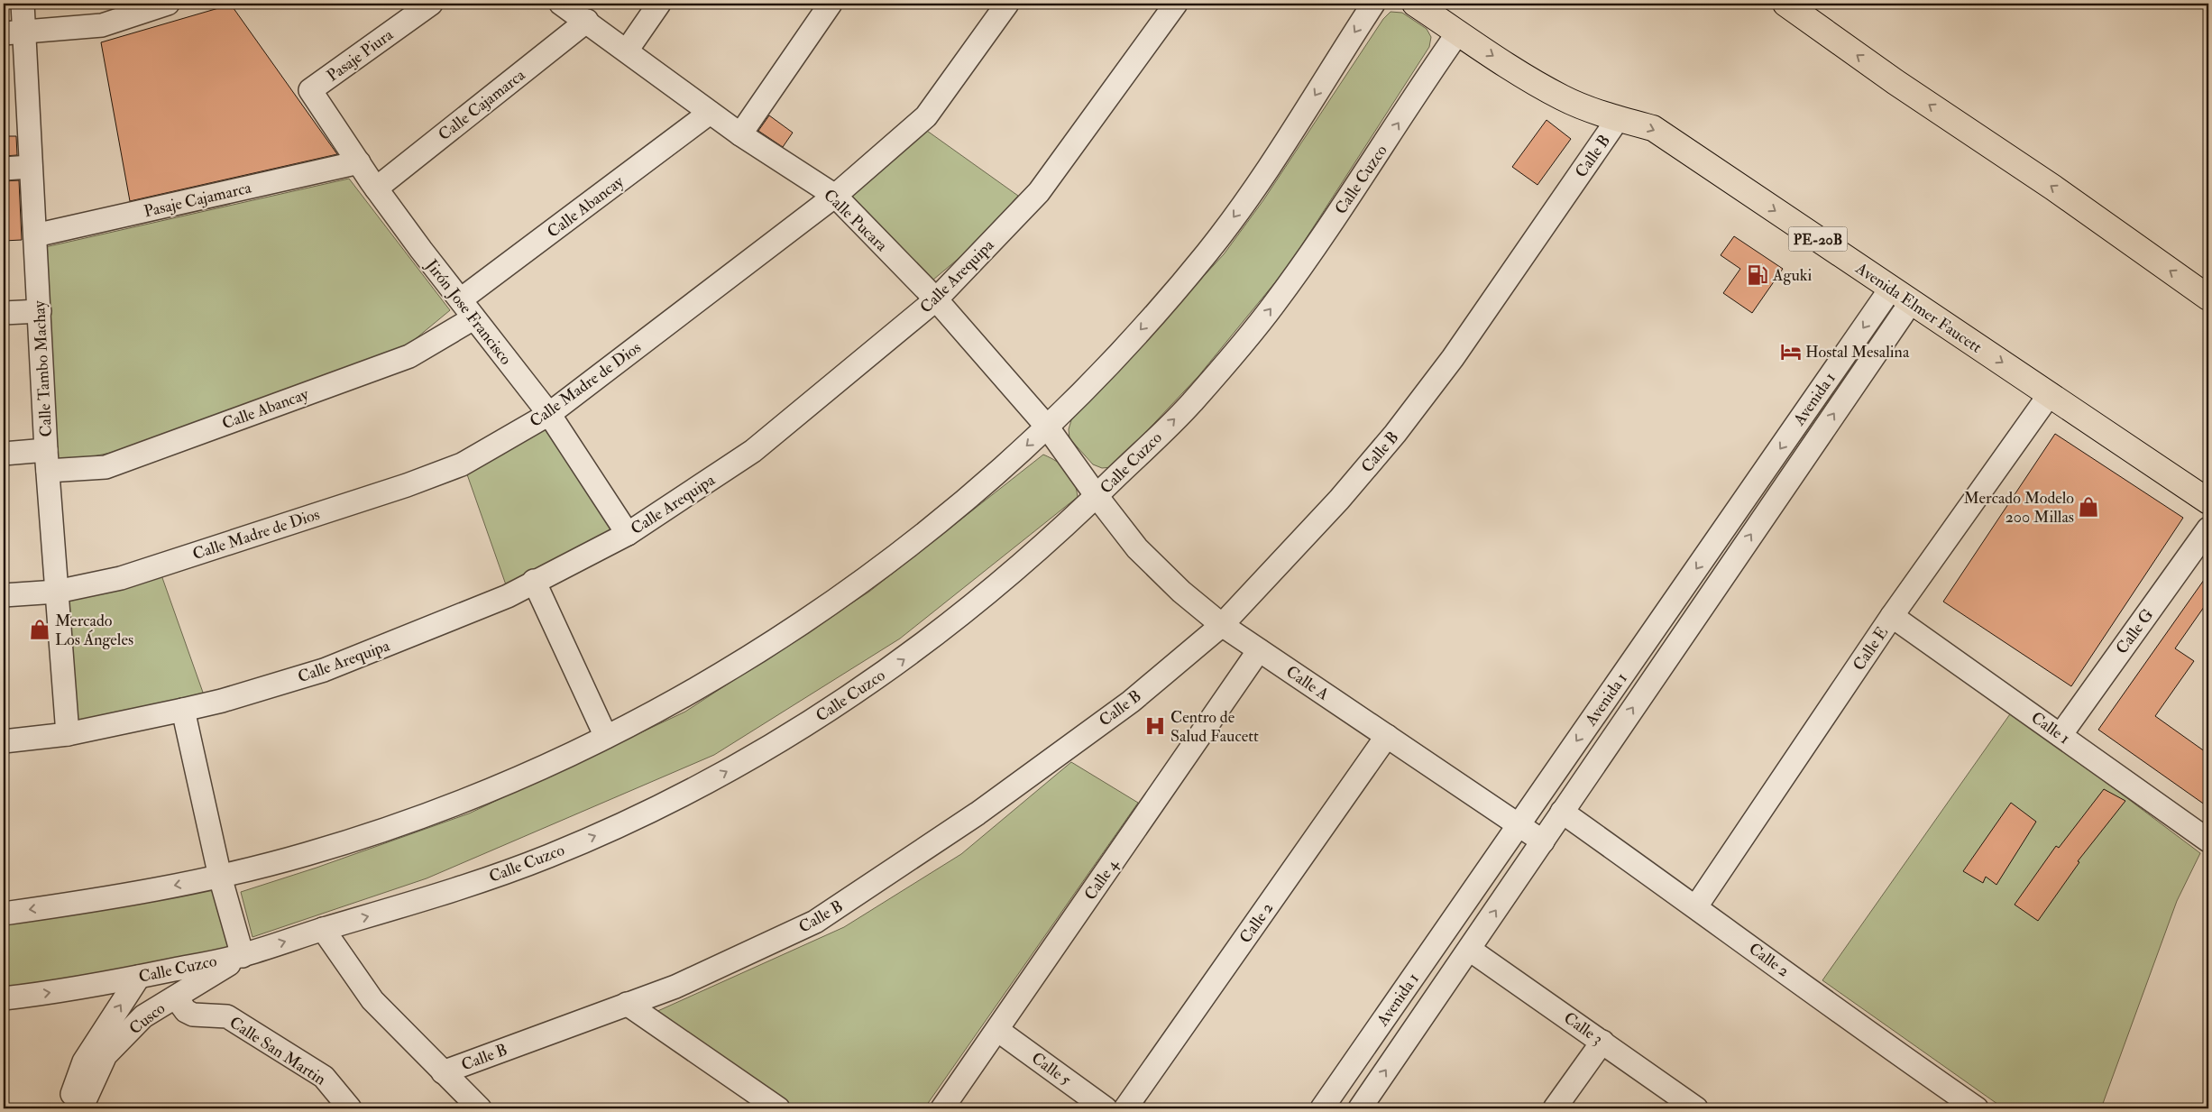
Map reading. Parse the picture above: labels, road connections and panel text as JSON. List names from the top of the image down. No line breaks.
{"streets":{"highway":["PE-20B","Avenida Elmer Faucett"],"street":["Pasaje Piura","Calle Cajamarca","Calle B","Calle Cuzco","Pasaje Cajamarca","Calle Abancay","Calle Pucara","Calle Arequipa","Jirón Jose Francisco","Calle Tambo Machay","Calle Madre de Dios","Avenida 1","Calle G","Calle E","Calle A","Calle 1","Calle 4","Calle 2","Cusco","Calle 3","Calle San Martin","Calle 5"]},"crossings":[["Pasaje Piura","Jirón Jose Francisco"],["Calle Cajamarca","Calle Pucara"],["Calle Cajamarca","Jirón Jose Francisco"],["Calle B","Calle Cuzco"],["Calle B","Avenida Elmer Faucett"],["Calle B","Calle A"],["Calle Cuzco","Calle Pucara"],["Calle Cuzco","Avenida Elmer Faucett"],["Calle Cuzco","Calle A"],["Calle Cuzco","Cusco"],["Pasaje Cajamarca","Jirón Jose Francisco"],["Pasaje Cajamarca","Calle Tambo Machay"],["Calle Abancay","Calle Pucara"],["Calle Abancay","Jirón Jose Francisco"],["Calle Abancay","Calle Tambo Machay"],["Calle Pucara","Calle Arequipa"],["Calle Pucara","Calle Madre de Dios"],["Calle Pucara","Calle A"],["Calle Arequipa","Jirón Jose Francisco"],["Calle Arequipa","Calle Tambo Machay"],["Avenida Elmer Faucett","Avenida 1"],["Avenida Elmer Faucett","Calle E"],["Jirón Jose Francisco","Calle Madre de Dios"],["Calle Tambo Machay","Calle Madre de Dios"],["Avenida 1","Calle A"],["Avenida 1","Calle 2"],["Avenida 1","Calle 3"],["Calle G","Calle 1"],["Calle E","Calle 1"],["Calle E","Calle 2"],["Calle A","Calle 4"],["Calle A","Calle 2"],["Calle 4","Calle 5"],["Cusco","Calle San Martin"]],"places":{"fuel station":["Aguki"],"hotel":["Hostal Mesalina"],"shop":["Mercado Modelo 200 Millas","Mercado Los Ángeles"],"hospital":["Centro de Salud Faucett"]}}
